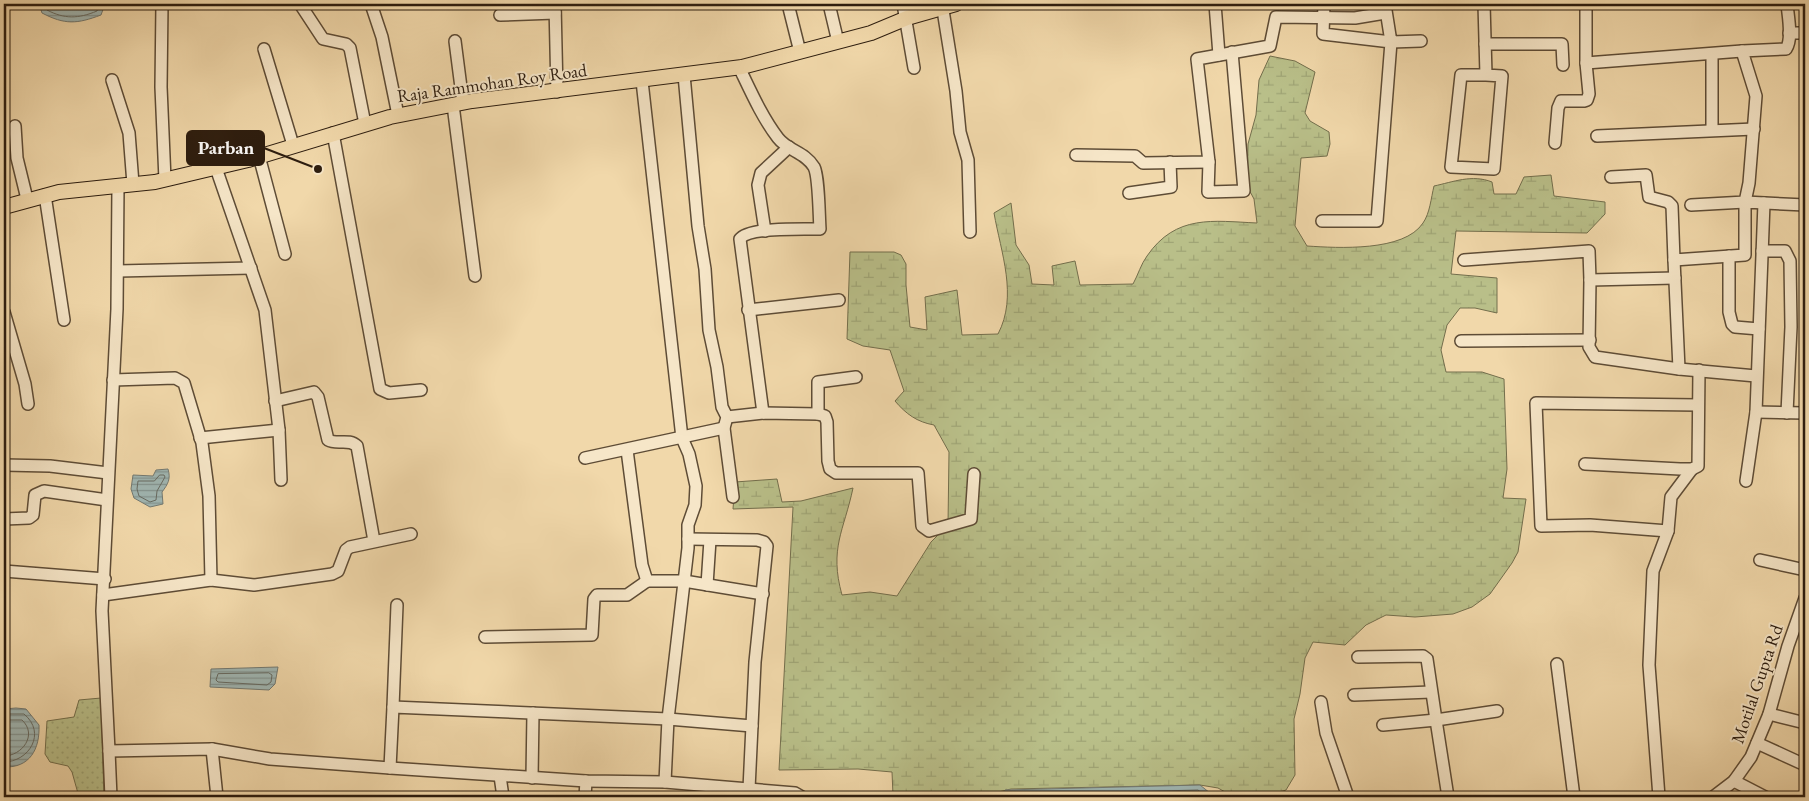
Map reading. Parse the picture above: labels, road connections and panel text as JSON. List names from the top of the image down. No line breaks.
{"streets":{"main road":["Raja Rammohan Roy Road"],"street":["Motilal Gupta Rd"]},"places":["Parban"]}
